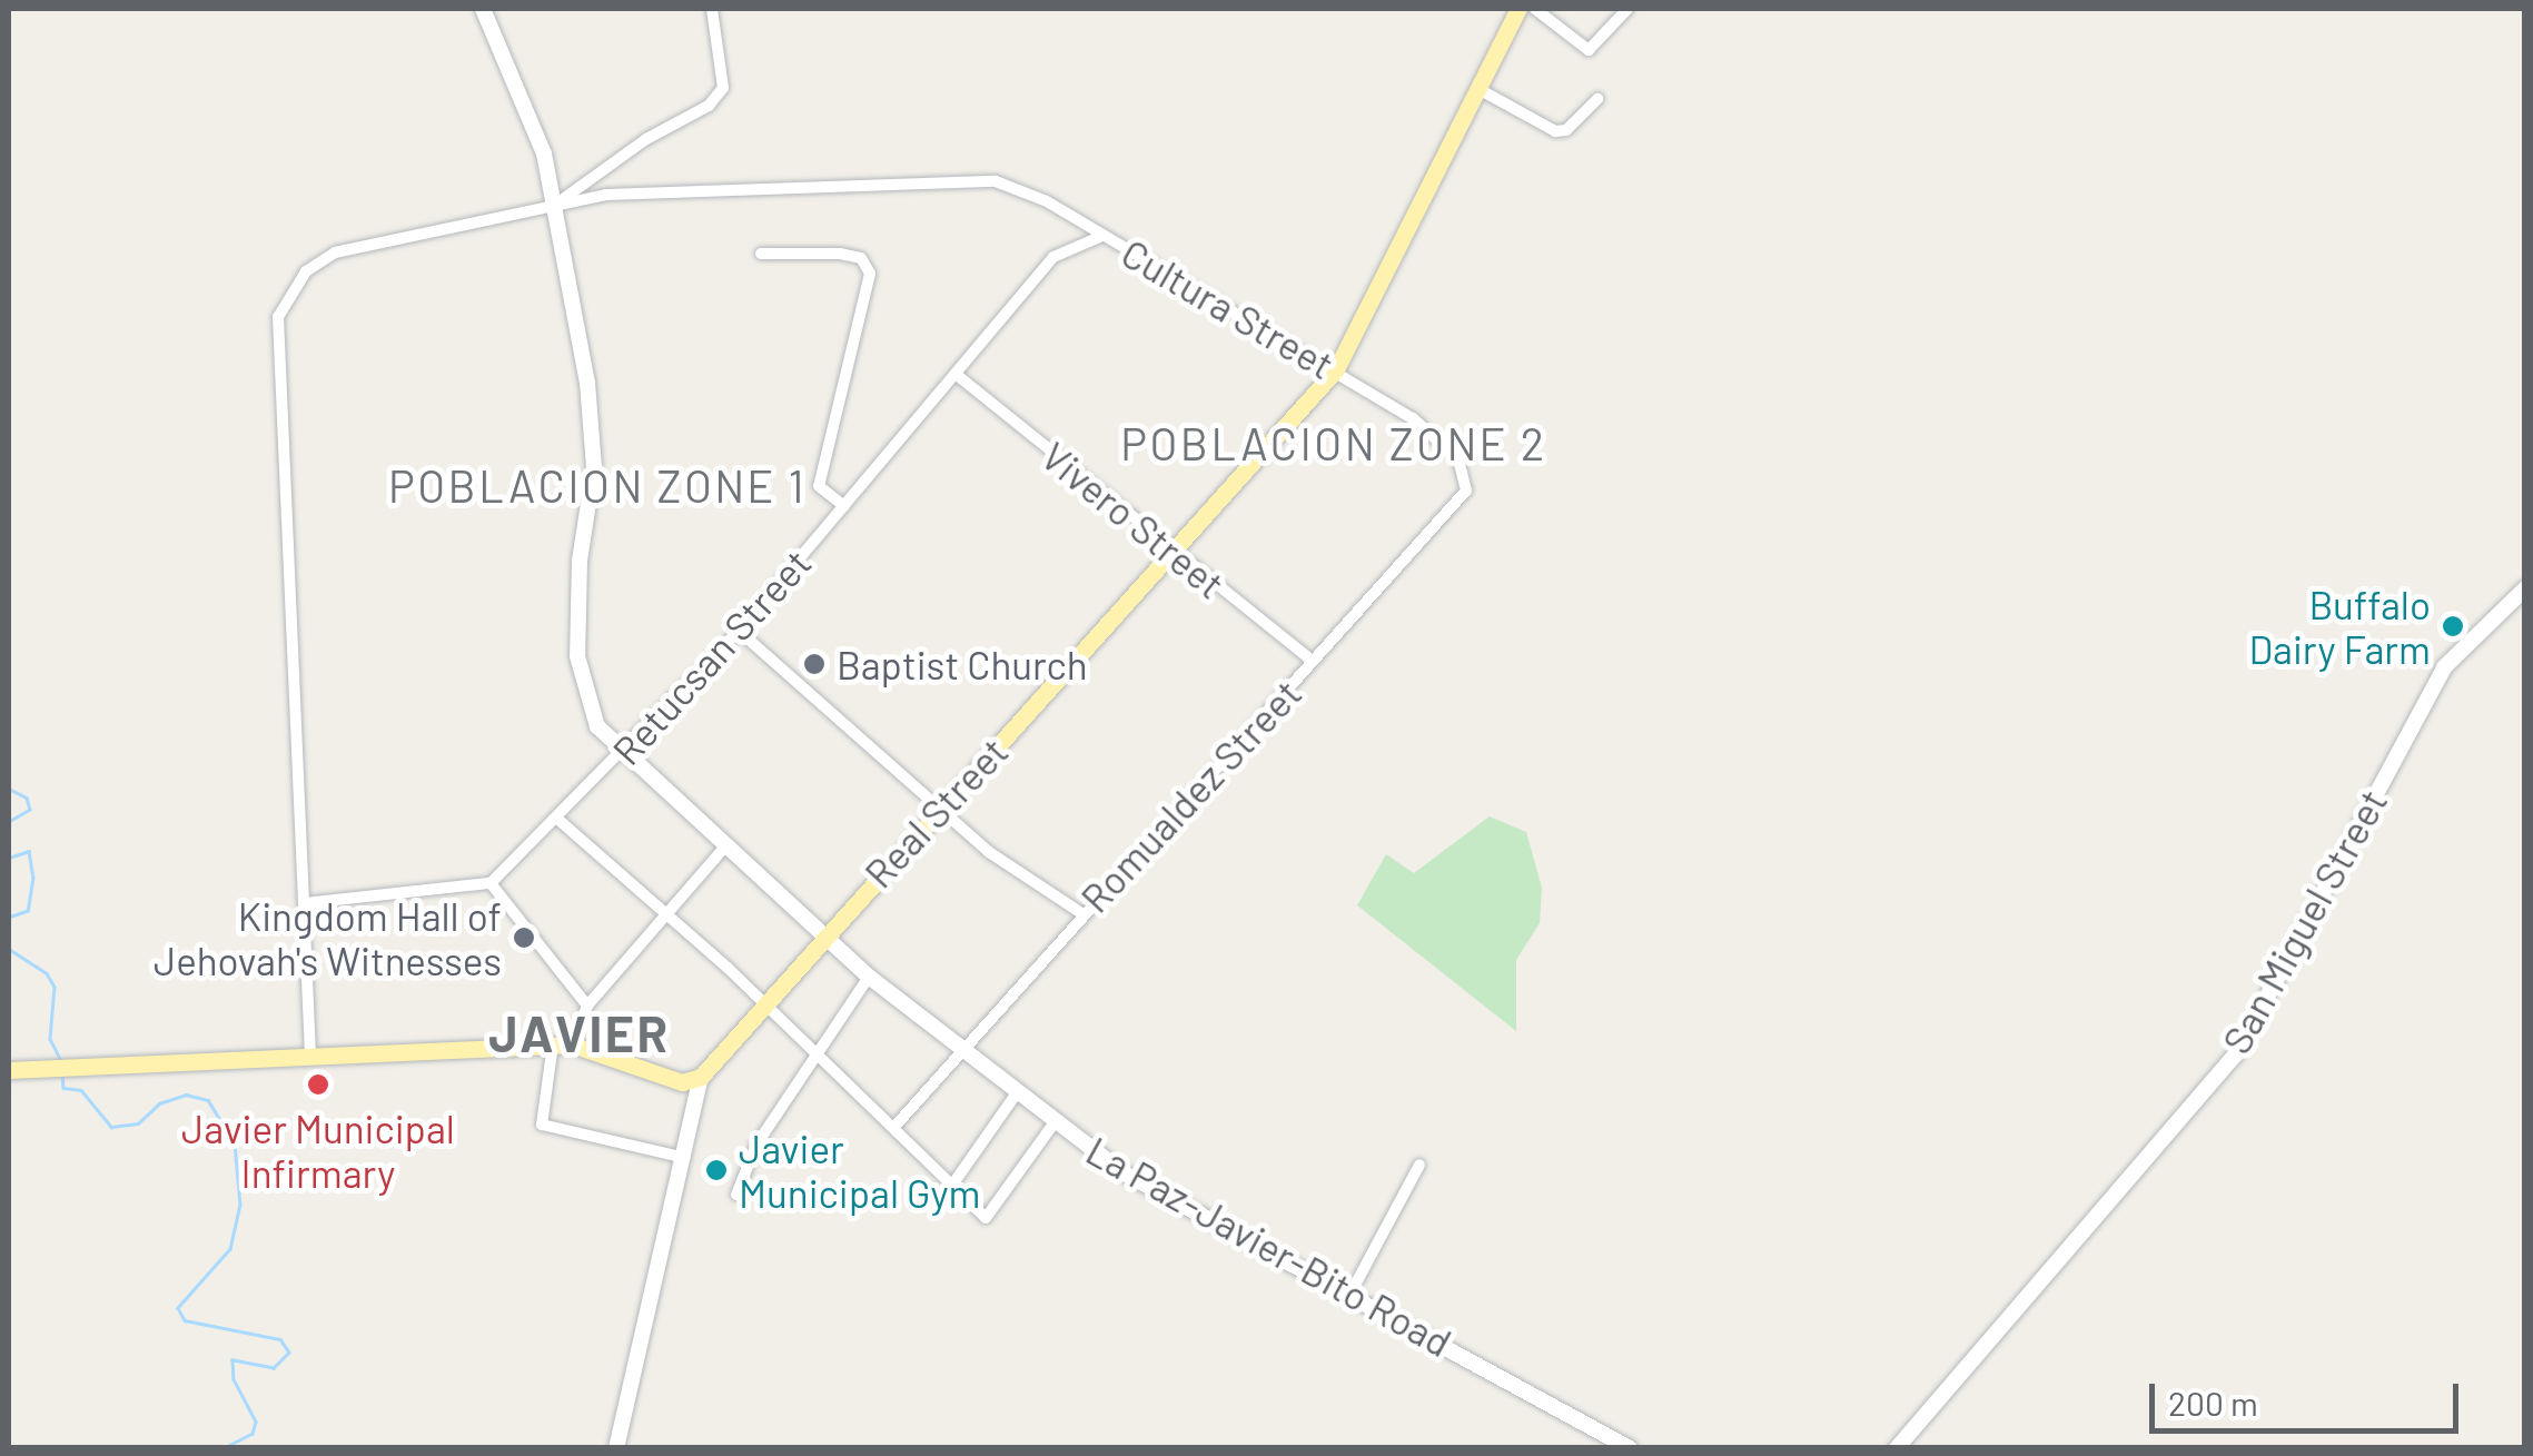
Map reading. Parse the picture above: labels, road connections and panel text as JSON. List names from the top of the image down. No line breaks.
{"streets":{"main road":["Real Street"],"street":["Cultura Street","Vivero Street","Retucsan Street","Romualdez Street","San Miguel Street","La Paz-Javier-Bito Road"]},"crossings":[["Cultura Street","Retucsan Street"],["Cultura Street","Romualdez Street"],["Cultura Street","Real Street"],["Vivero Street","Retucsan Street"],["Vivero Street","Romualdez Street"],["Vivero Street","Real Street"],["Romualdez Street","La Paz-Javier-Bito Road"],["Real Street","La Paz-Javier-Bito Road"]],"districts":["POBLACION ZONE 2","POBLACION ZONE 1","JAVIER"],"places":["Buffalo Dairy Farm","Baptist Church","Kingdom Hall of Jehovah's Witnesses","Javier Municipal Infirmary","Javier Municipal Gym"],"scale_bar":"200 m"}
